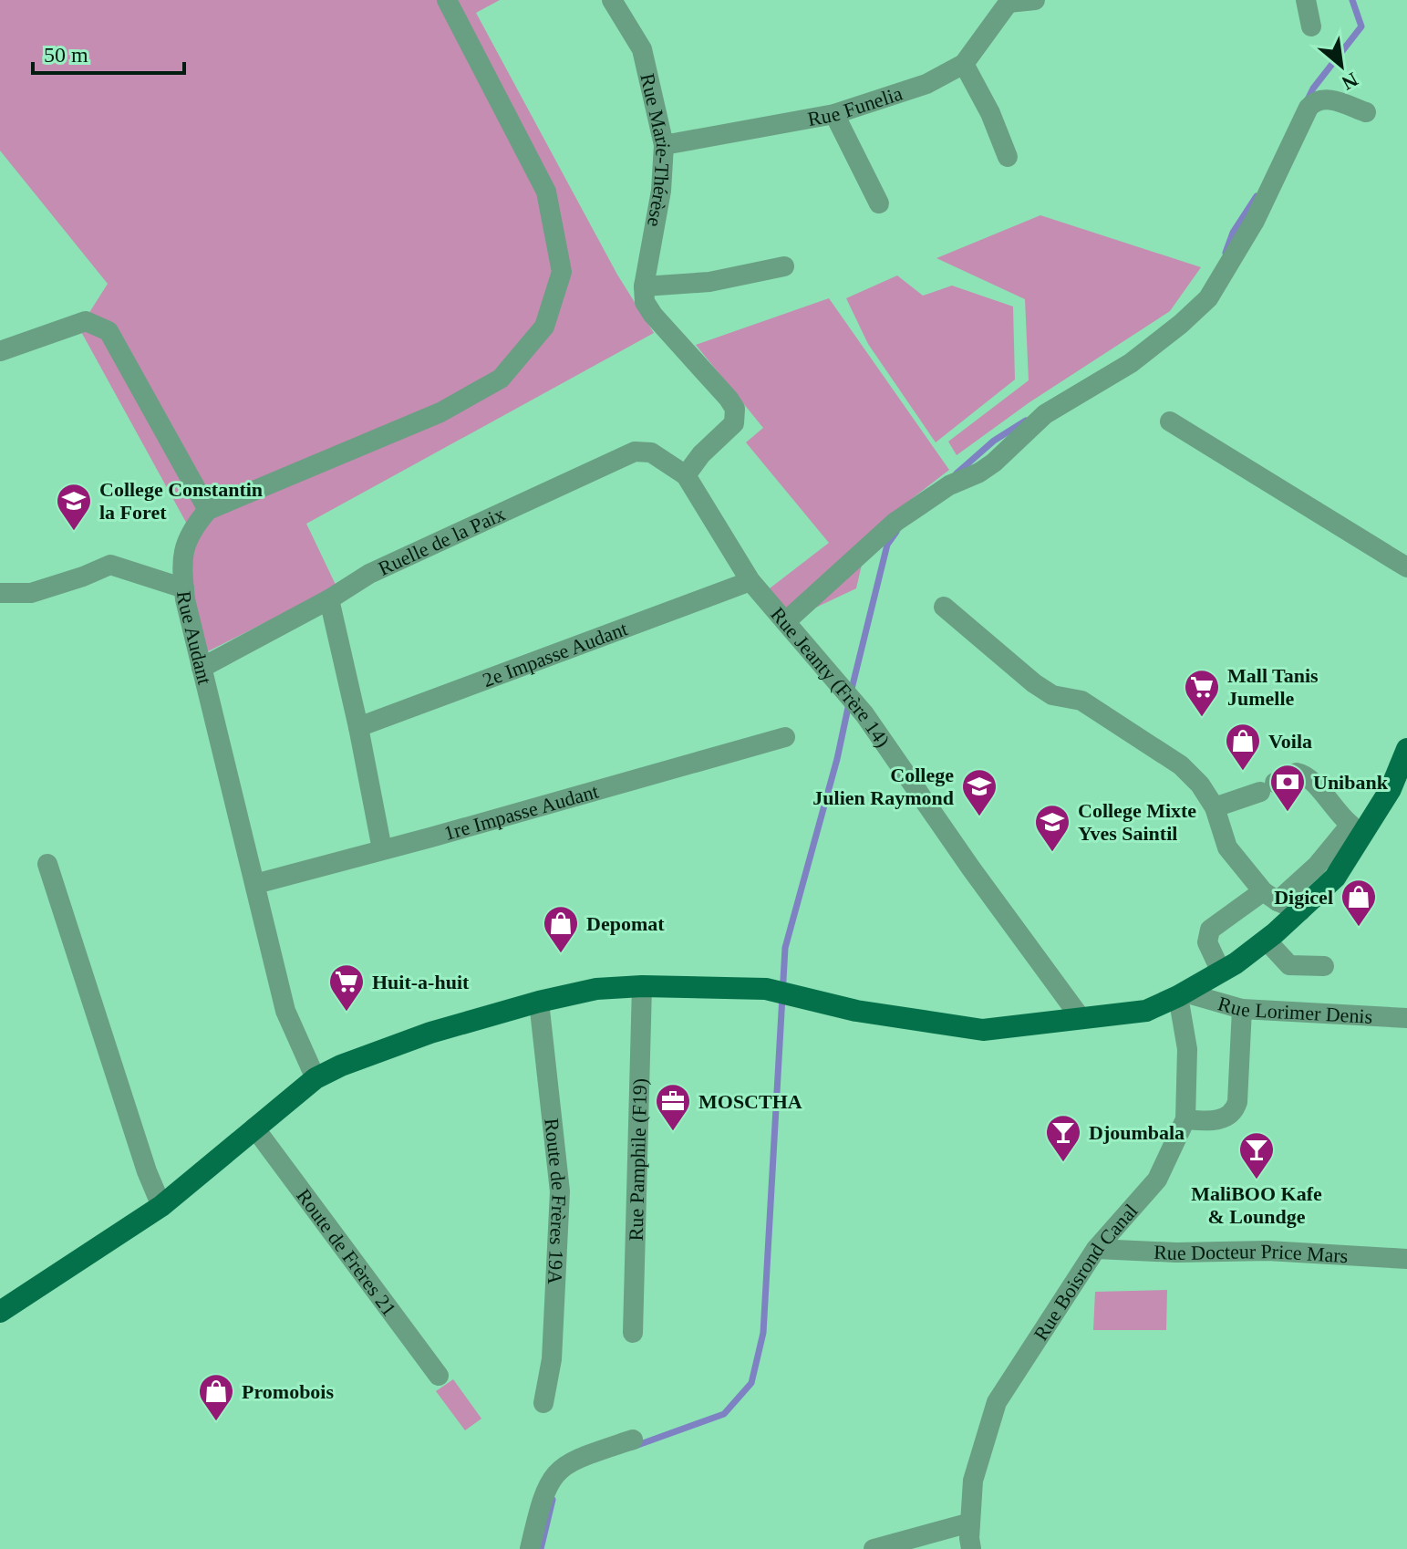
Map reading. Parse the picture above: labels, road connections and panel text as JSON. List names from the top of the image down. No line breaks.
{"streets":{"street":["Rue Funelia","Rue Marie-Thérèse","Ruelle de la Paix","Rue Audant","2e Impasse Audant","Rue Jeanty (Frère 14)","1re Impasse Audant","Rue Lorimer Denis","Rue Pamphile (F19)","Route de Frères 19A","Route de Frères 21","Rue Docteur Price Mars","Rue Boisrond Canal"]},"crossings":[["Rue Funelia","Rue Marie-Thérèse"],["Rue Marie-Thérèse","Ruelle de la Paix"],["Rue Marie-Thérèse","Rue Jeanty (Frère 14)"],["Ruelle de la Paix","Rue Audant"],["Ruelle de la Paix","Rue Jeanty (Frère 14)"],["Rue Audant","1re Impasse Audant"],["2e Impasse Audant","Rue Jeanty (Frère 14)"],["Rue Lorimer Denis","Rue Boisrond Canal"],["Rue Docteur Price Mars","Rue Boisrond Canal"]],"places":{"school or university":["College Constantin la Foret","College Julien Raymond","College Mixte Yves Saintil"],"supermarket":["Mall Tanis Jumelle","Huit-a-huit"],"shop":["Voila","Digicel","Depomat","Promobois"],"bank":["Unibank"],"office":["MOSCTHA"],"bar":["Djoumbala","MaliBOO Kafe & Loundge"]},"scale_bar":"50 m","north":"bottom right"}
